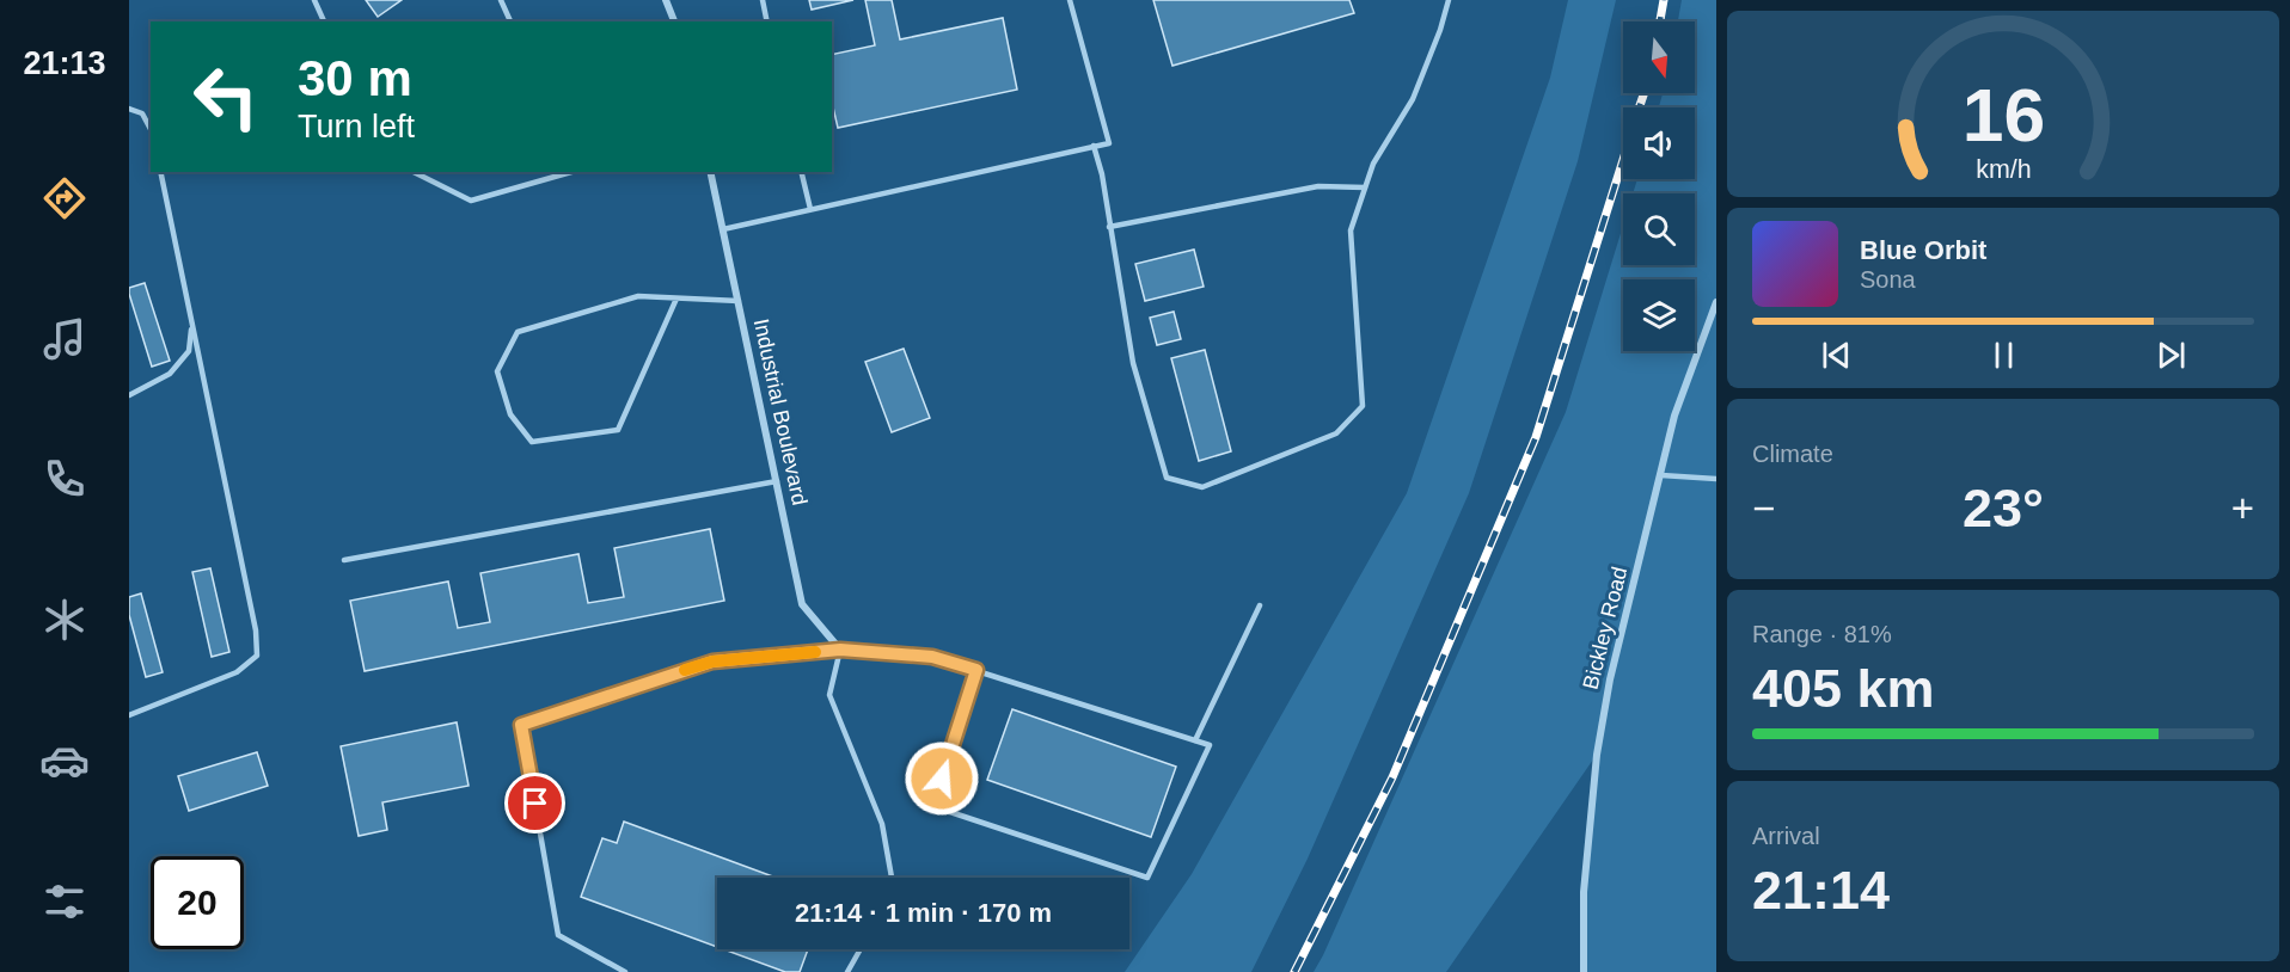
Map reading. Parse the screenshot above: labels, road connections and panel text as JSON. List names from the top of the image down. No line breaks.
{"streets":{"street":["Industrial Boulevard","Bickley Road"]},"north":"bottom","page":{"tabs":"21:13","turn":["30 m","Turn left"],"song":["Blue Orbit","Sona"],"tile":["Climate",["Range · 81%","405 km"],["Arrival","21:14"]],"heat":["−","23°","+"],"limit":"20","trip":"21:14 · 1 min · 170 m","gauge":["16","km/h"]}}
